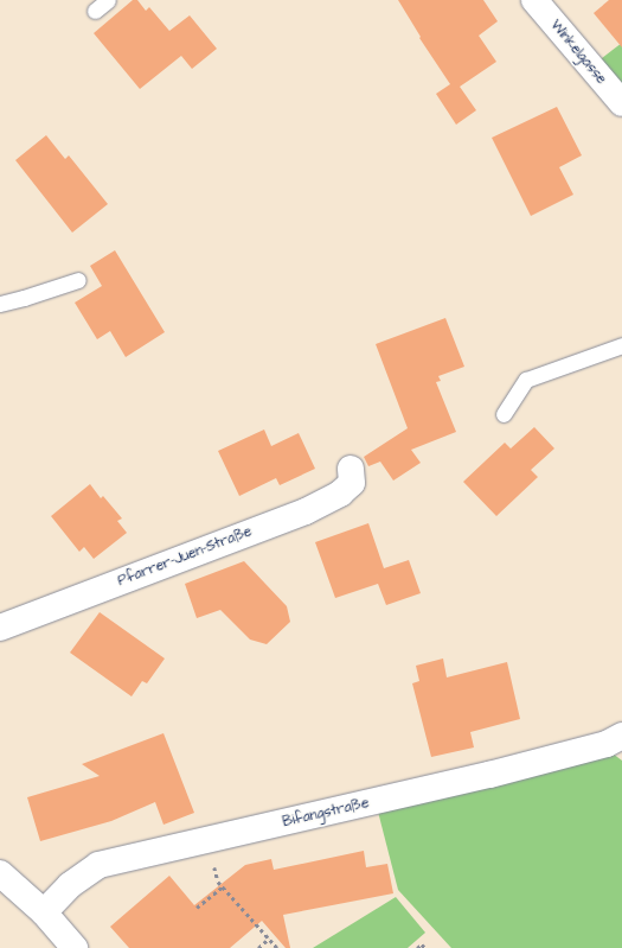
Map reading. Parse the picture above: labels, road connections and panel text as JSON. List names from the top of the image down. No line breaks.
{"streets":{"street":["Winkelgasse","Pfarrer-Juen-Straße","Bifangstraße"]}}
